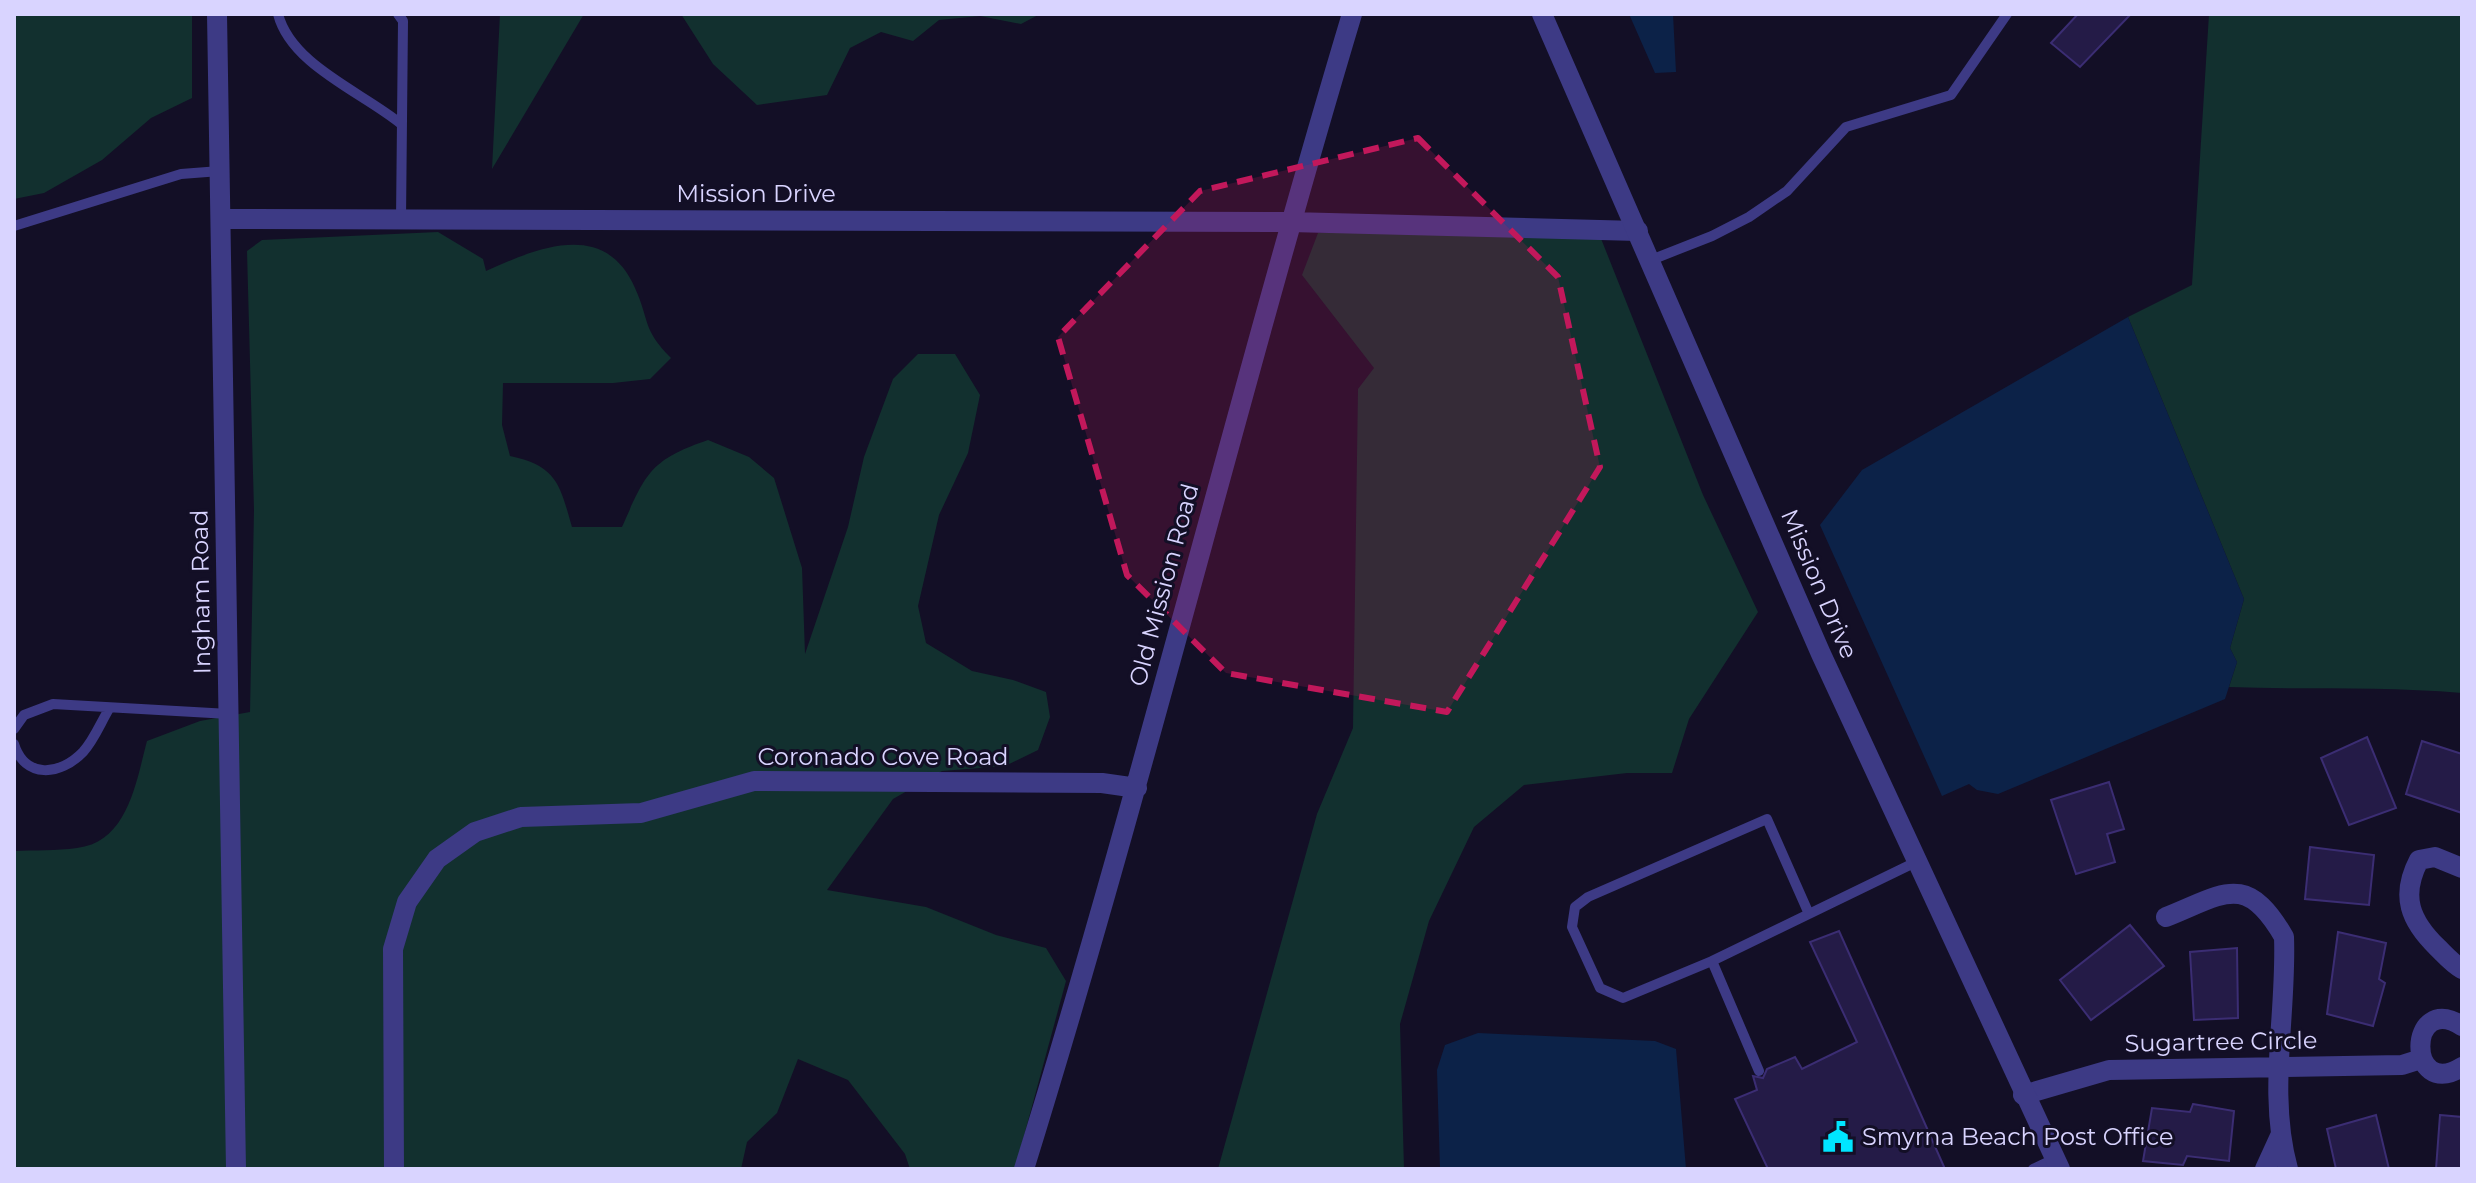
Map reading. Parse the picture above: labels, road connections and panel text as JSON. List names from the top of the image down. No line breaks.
{"streets":{"street":["Mission Drive","Old Mission Road","Ingham Road","Coronado Cove Road","Sugartree Circle"]},"crossings":[["Mission Drive","Old Mission Road"],["Mission Drive","Ingham Road"],["Mission Drive","Sugartree Circle"],["Old Mission Road","Coronado Cove Road"]],"places":{"public building":["Smyrna Beach Post Office"]}}
